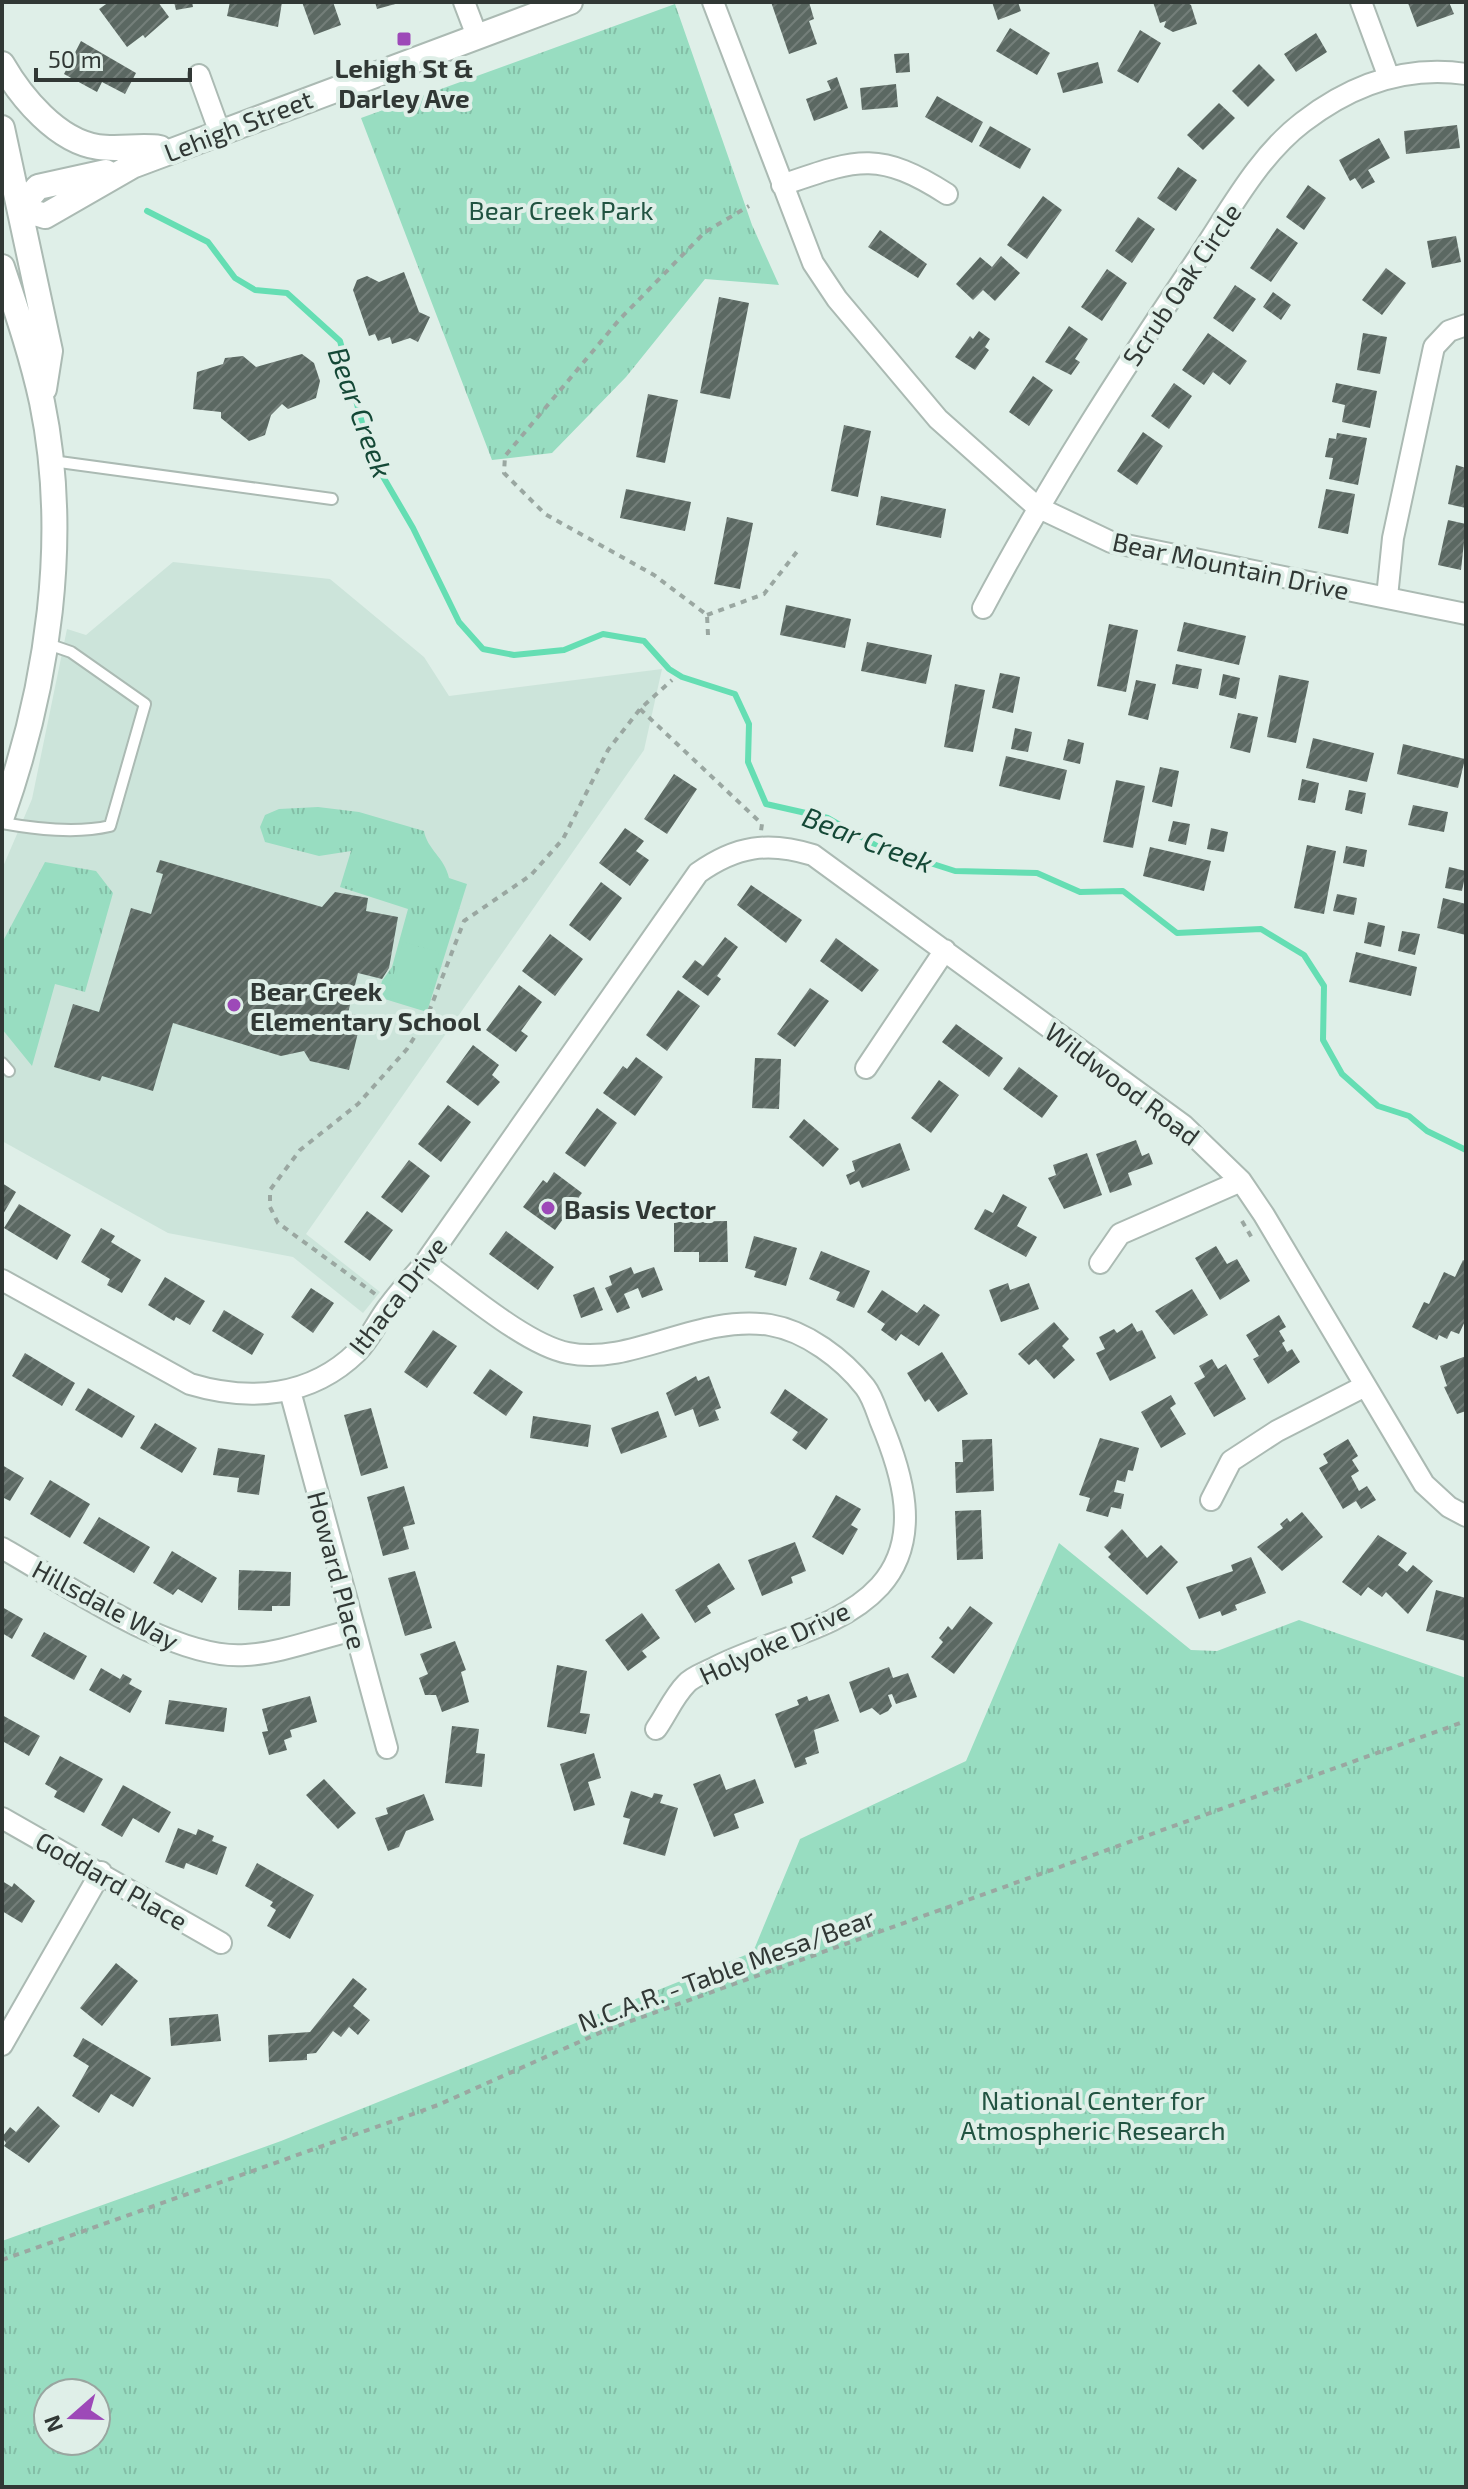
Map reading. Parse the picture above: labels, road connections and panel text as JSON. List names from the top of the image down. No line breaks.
{"streets":{"street":["Lehigh Street","Scrub Oak Circle","Bear Mountain Drive","Wildwood Road","Ithaca Drive","Howard Place","Hillsdale Way","Holyoke Drive","Goddard Place"],"path":["N.C.A.R. - Table Mesa/Bear"]},"crossings":[["Scrub Oak Circle","Bear Mountain Drive"],["Wildwood Road","Ithaca Drive"],["Ithaca Drive","Howard Place"],["Ithaca Drive","Holyoke Drive"],["Howard Place","Hillsdale Way"]],"water":["Bear Creek"],"parks":["Bear Creek Park","National Center for Atmospheric Research"],"places":{"transit":["Lehigh St & Darley Ave"],"other":["Bear Creek Elementary School","Basis Vector"]},"scale_bar":"50 m","north":"left"}
